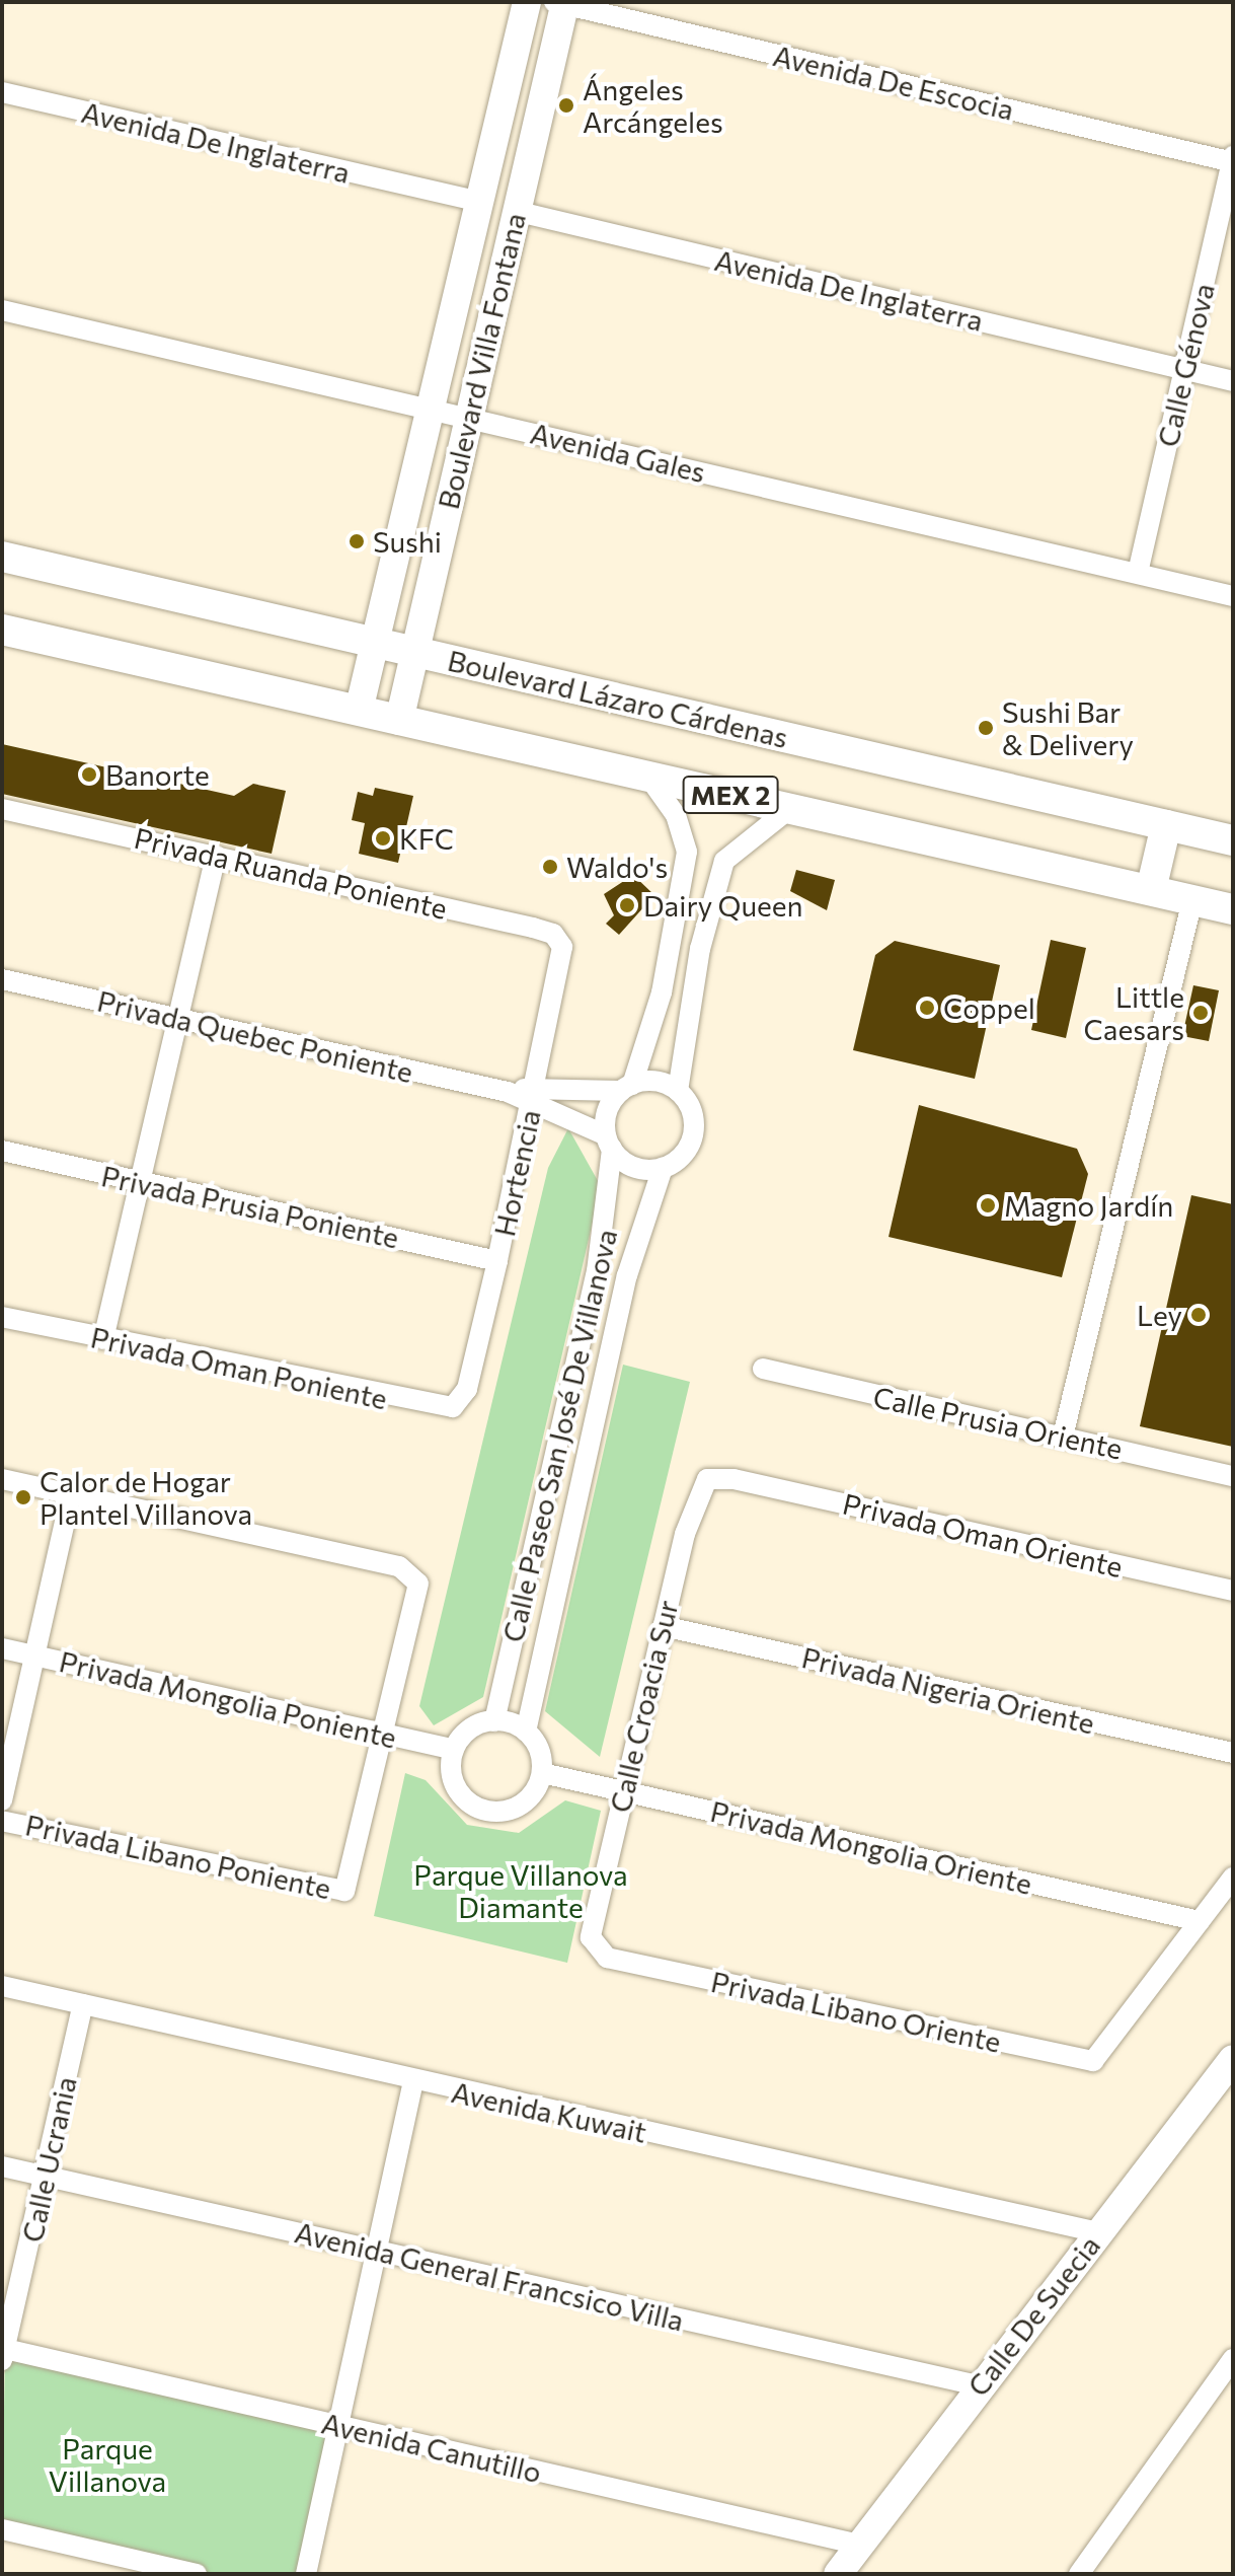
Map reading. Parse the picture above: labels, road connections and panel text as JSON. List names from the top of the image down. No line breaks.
{"streets":{"main road":["Boulevard Lázaro Cárdenas","MEX 2"],"street":["Avenida De Escocia","Avenida De Inglaterra","Boulevard Villa Fontana","Calle Génova","Avenida Gales","Privada Ruanda Poniente","Privada Quebec Poniente","Hortencia","Privada Prusia Poniente","Privada Oman Poniente","Calle Prusia Oriente","Calle Paseo San José De Villanova","Privada Oman Oriente","Privada Nigeria Oriente","Privada Mongolia Poniente","Calle Croacia Sur","Privada Mongolia Oriente","Privada Libano Poniente","Privada Libano Oriente","Avenida Kuwait","Calle Ucrania","Avenida General Francsico Villa","Calle De Suecia","Avenida Canutillo"]},"crossings":[["Avenida De Escocia","Boulevard Villa Fontana"],["Avenida De Escocia","Calle Génova"],["Avenida De Inglaterra","Boulevard Villa Fontana"],["Avenida De Inglaterra","Calle Génova"],["Boulevard Villa Fontana","Avenida Gales"],["Boulevard Villa Fontana","Boulevard Lázaro Cárdenas"],["Boulevard Villa Fontana","MEX 2"],["Calle Génova","Avenida Gales"],["Privada Ruanda Poniente","Hortencia"],["Privada Quebec Poniente","Hortencia"],["Privada Quebec Poniente","Calle Paseo San José De Villanova"],["Hortencia","Privada Prusia Poniente"],["Hortencia","Privada Oman Poniente"],["Calle Paseo San José De Villanova","Privada Mongolia Poniente"],["Calle Paseo San José De Villanova","Privada Mongolia Oriente"],["Privada Oman Oriente","Calle Croacia Sur"],["Privada Nigeria Oriente","Calle Croacia Sur"],["Privada Mongolia Poniente","Privada Mongolia Oriente"],["Privada Mongolia Poniente","Privada Libano Poniente"],["Calle Croacia Sur","Privada Mongolia Oriente"],["Calle Croacia Sur","Privada Libano Oriente"],["Privada Mongolia Oriente","Privada Libano Oriente"],["Avenida Kuwait","Calle Ucrania"],["Avenida Kuwait","Calle De Suecia"],["Calle Ucrania","Avenida General Francsico Villa"],["Calle Ucrania","Avenida Canutillo"],["Avenida General Francsico Villa","Calle De Suecia"],["Calle De Suecia","Avenida Canutillo"]],"parks":["Parque Villanova Diamante","Parque Villanova"],"places":["Ángeles Arcángeles","Sushi","Sushi Bar & Delivery","Banorte","KFC","Waldo's","Dairy Queen","Coppel","Little Caesars","Magno Jardín","Ley","Calor de Hogar Plantel Villanova"]}
